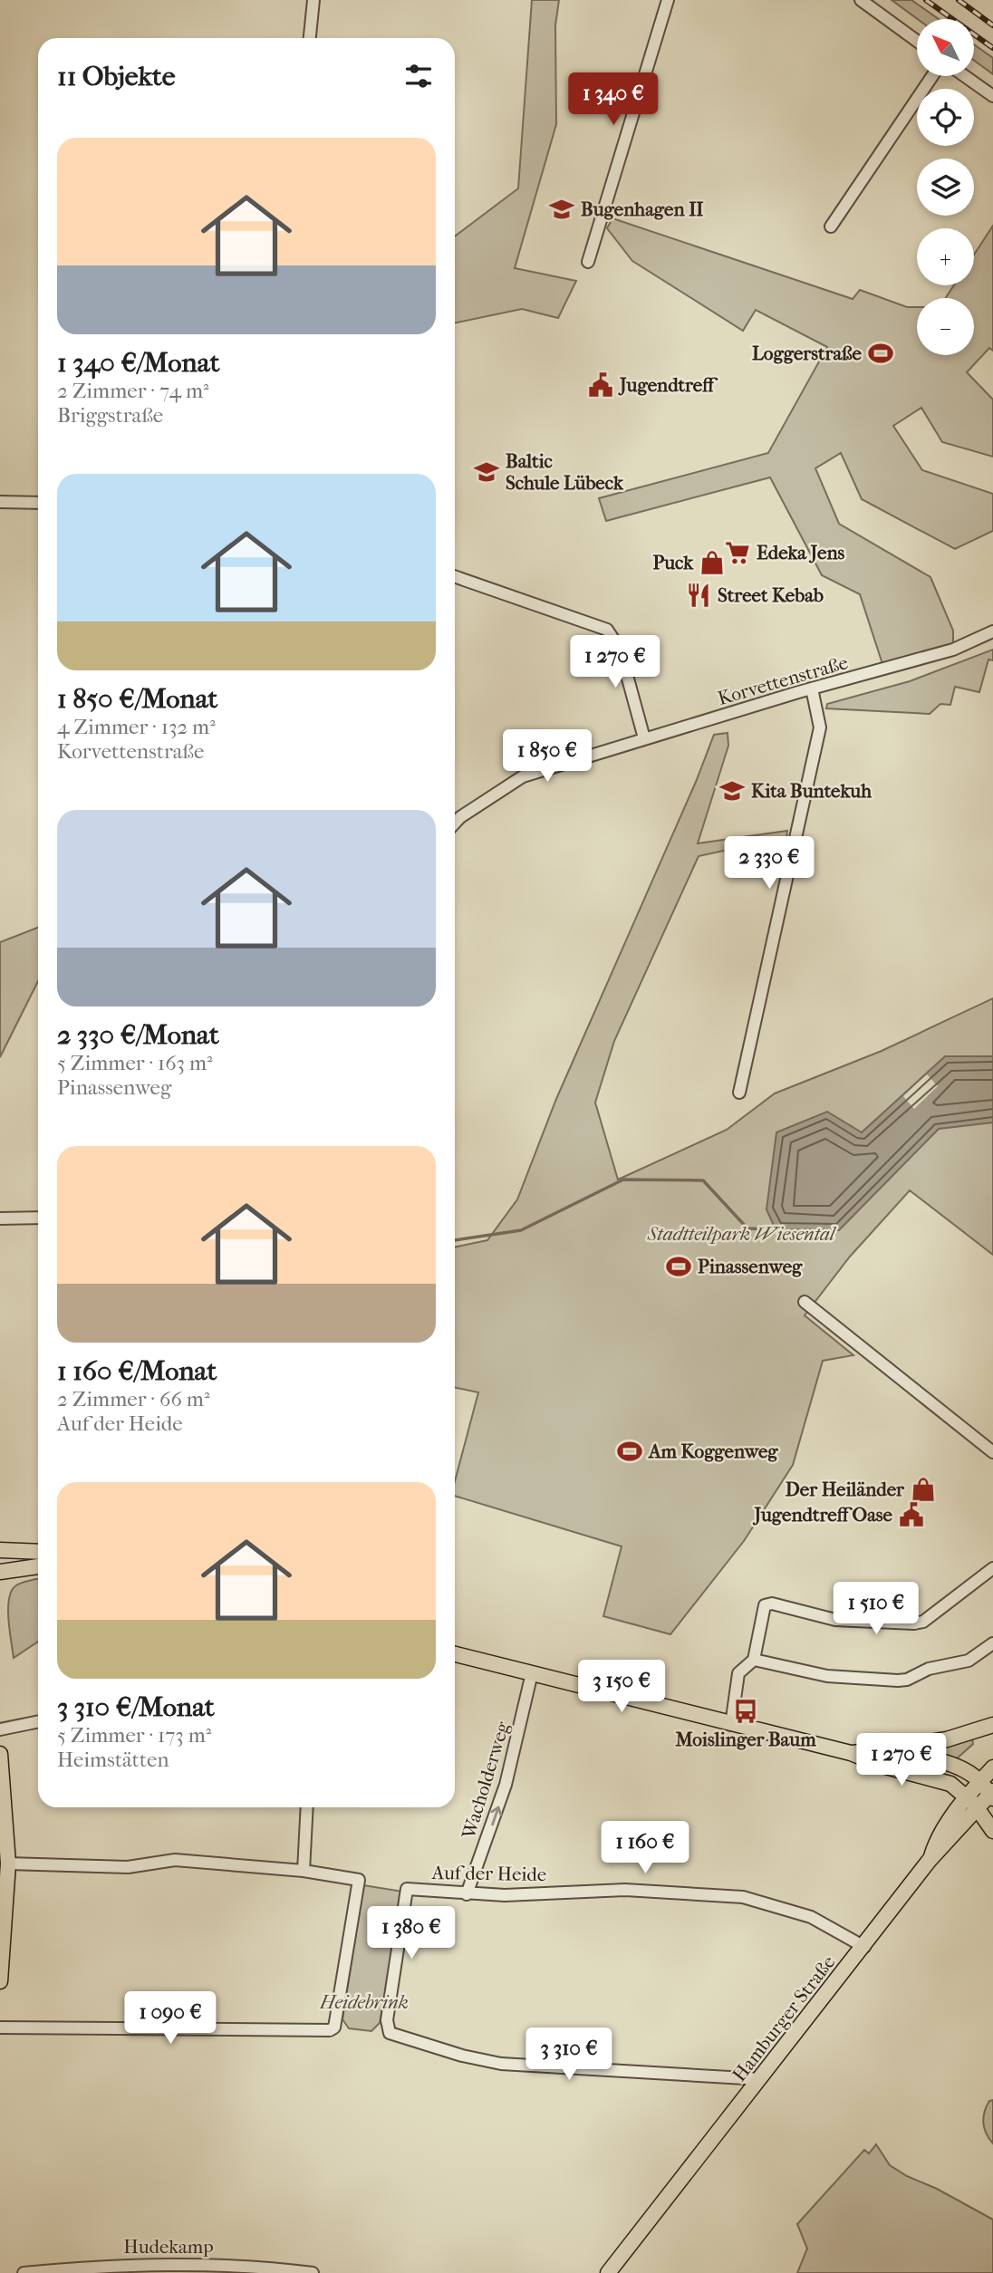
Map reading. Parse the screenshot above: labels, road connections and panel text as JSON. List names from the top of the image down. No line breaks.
{"streets":{"main road":["Hamburger Straße"],"street":["Korvettenstraße","Wacholderweg","Auf der Heide","Hudekamp"]},"crossings":[["Wacholderweg","Auf der Heide"],["Auf der Heide","Hamburger Straße"]],"one_way":["Wacholderweg"],"parks":["Stadtteilpark Wiesental","Heidebrink"],"places":{"school or university":["Bugenhagen II","Baltic Schule Lübeck","Kita Buntekuh"],"sports":["Loggerstraße","Pinassenweg","Am Koggenweg"],"public building":["Jugendtreff","Jugendtreff Oase"],"supermarket":["Edeka Jens"],"shop":["Puck","Der Heiländer"],"restaurant":["Street Kebab"],"bus stop":["Moislinger Baum"]},"north":"top left","page":{"map_buttons":["+","−"],"heading":"11 Objekte","price":["1 340 €","1 270 €","1 850 €","2 330 €","1 510 €","3 150 €","1 270 €","1 160 €","1 380 €","1 090 €","3 310 €"],"list":[{"name":"1 340 €/Monat","note":"2 Zimmer · 74 m² · Briggstraße"},{"name":"1 850 €/Monat","note":"4 Zimmer · 132 m² · Korvettenstraße"},{"name":"2 330 €/Monat","note":"5 Zimmer · 163 m² · Pinassenweg"},{"name":"1 160 €/Monat","note":"2 Zimmer · 66 m² · Auf der Heide"},{"name":"3 310 €/Monat","note":"5 Zimmer · 173 m² · Heimstätten"}]}}
